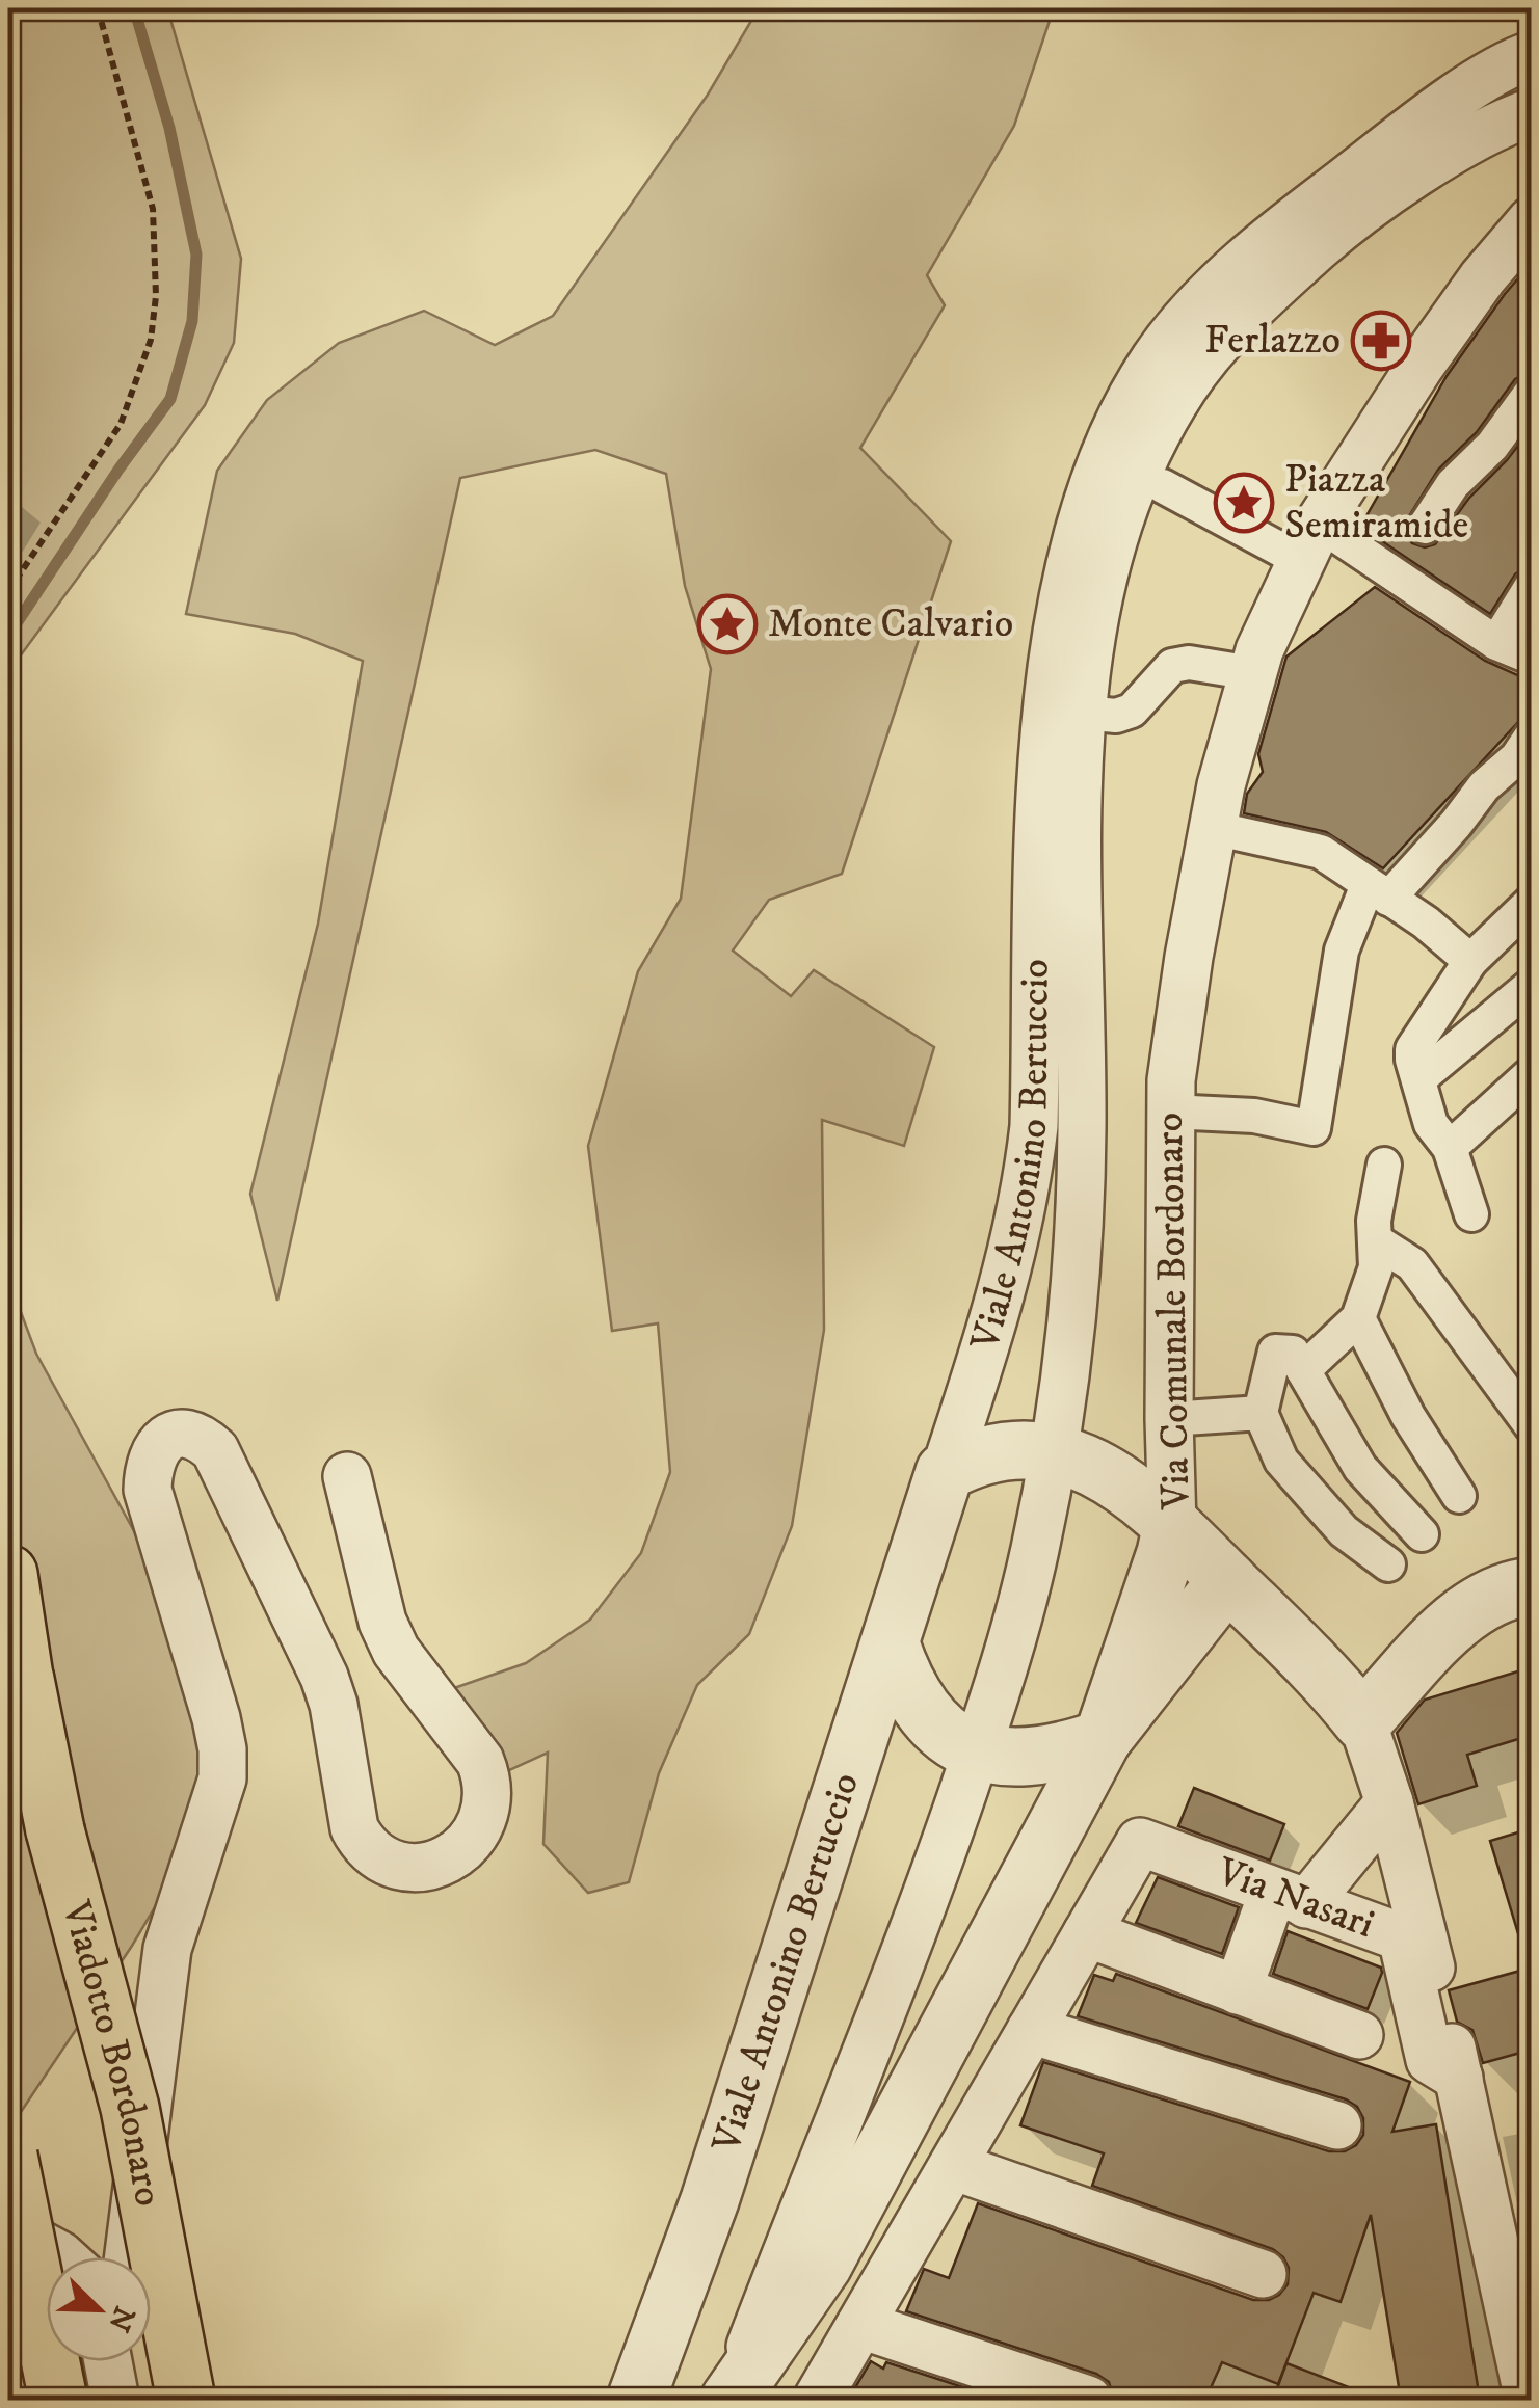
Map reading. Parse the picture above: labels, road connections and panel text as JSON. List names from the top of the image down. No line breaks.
{"streets":{"highway":["Viadotto Bordonaro"],"street":["Viale Antonino Bertuccio","Via Comunale Bordonaro","Via Nasari"]},"crossings":[["Via Comunale Bordonaro","Via Nasari"]],"places":{"pharmacy":["Ferlazzo"],"place":["Piazza Semiramide","Monte Calvario"]},"north":"bottom right"}
